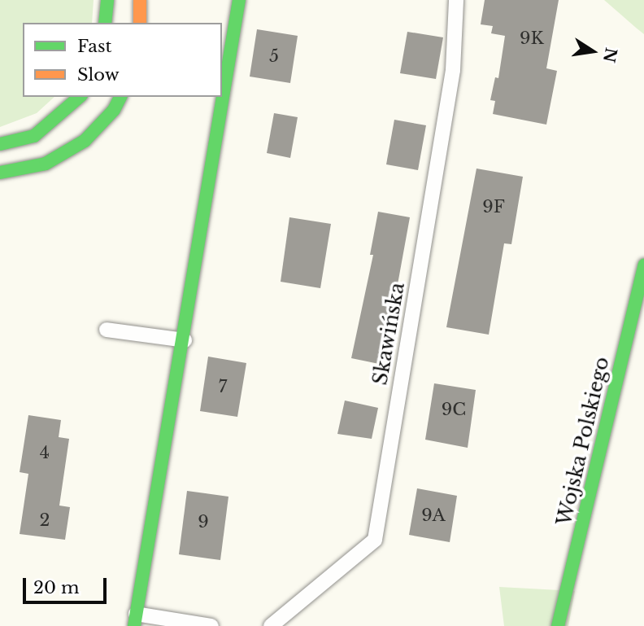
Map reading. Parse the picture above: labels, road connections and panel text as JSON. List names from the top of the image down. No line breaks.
{"streets":{"street":["Wojska Polskiego"],"lane":["Skawińska"]},"house_numbers":["9K","5","9F","7","9C","4","9A","2","9"],"legend":["Fast","Slow"],"scale_bar":"20 m","north":"right"}
